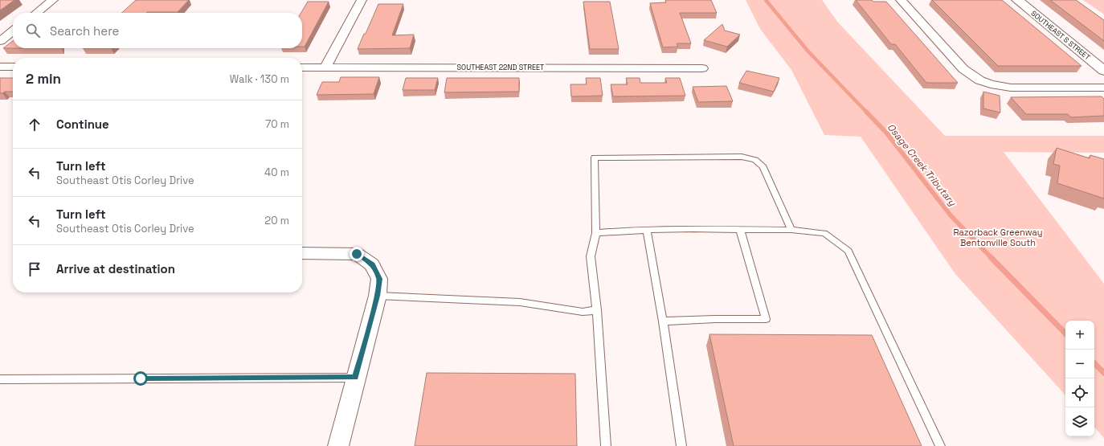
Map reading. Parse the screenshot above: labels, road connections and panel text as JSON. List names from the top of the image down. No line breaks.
{"streets":{"street":["SOUTHEAST S STREET","SOUTHEAST 22ND STREET"]},"water":["Osage Creek Tributary"],"parks":["Razorback Greenway Bentonville South"],"page":{"search":"Search here","heading":["2 min","Walk · 130 m"],"list":[["Continue","70 m"],["Turn left","Southeast Otis Corley Drive","40 m"],["Turn left","Southeast Otis Corley Drive","20 m"],"Arrive at destination"],"map_buttons":["+","−"]}}
